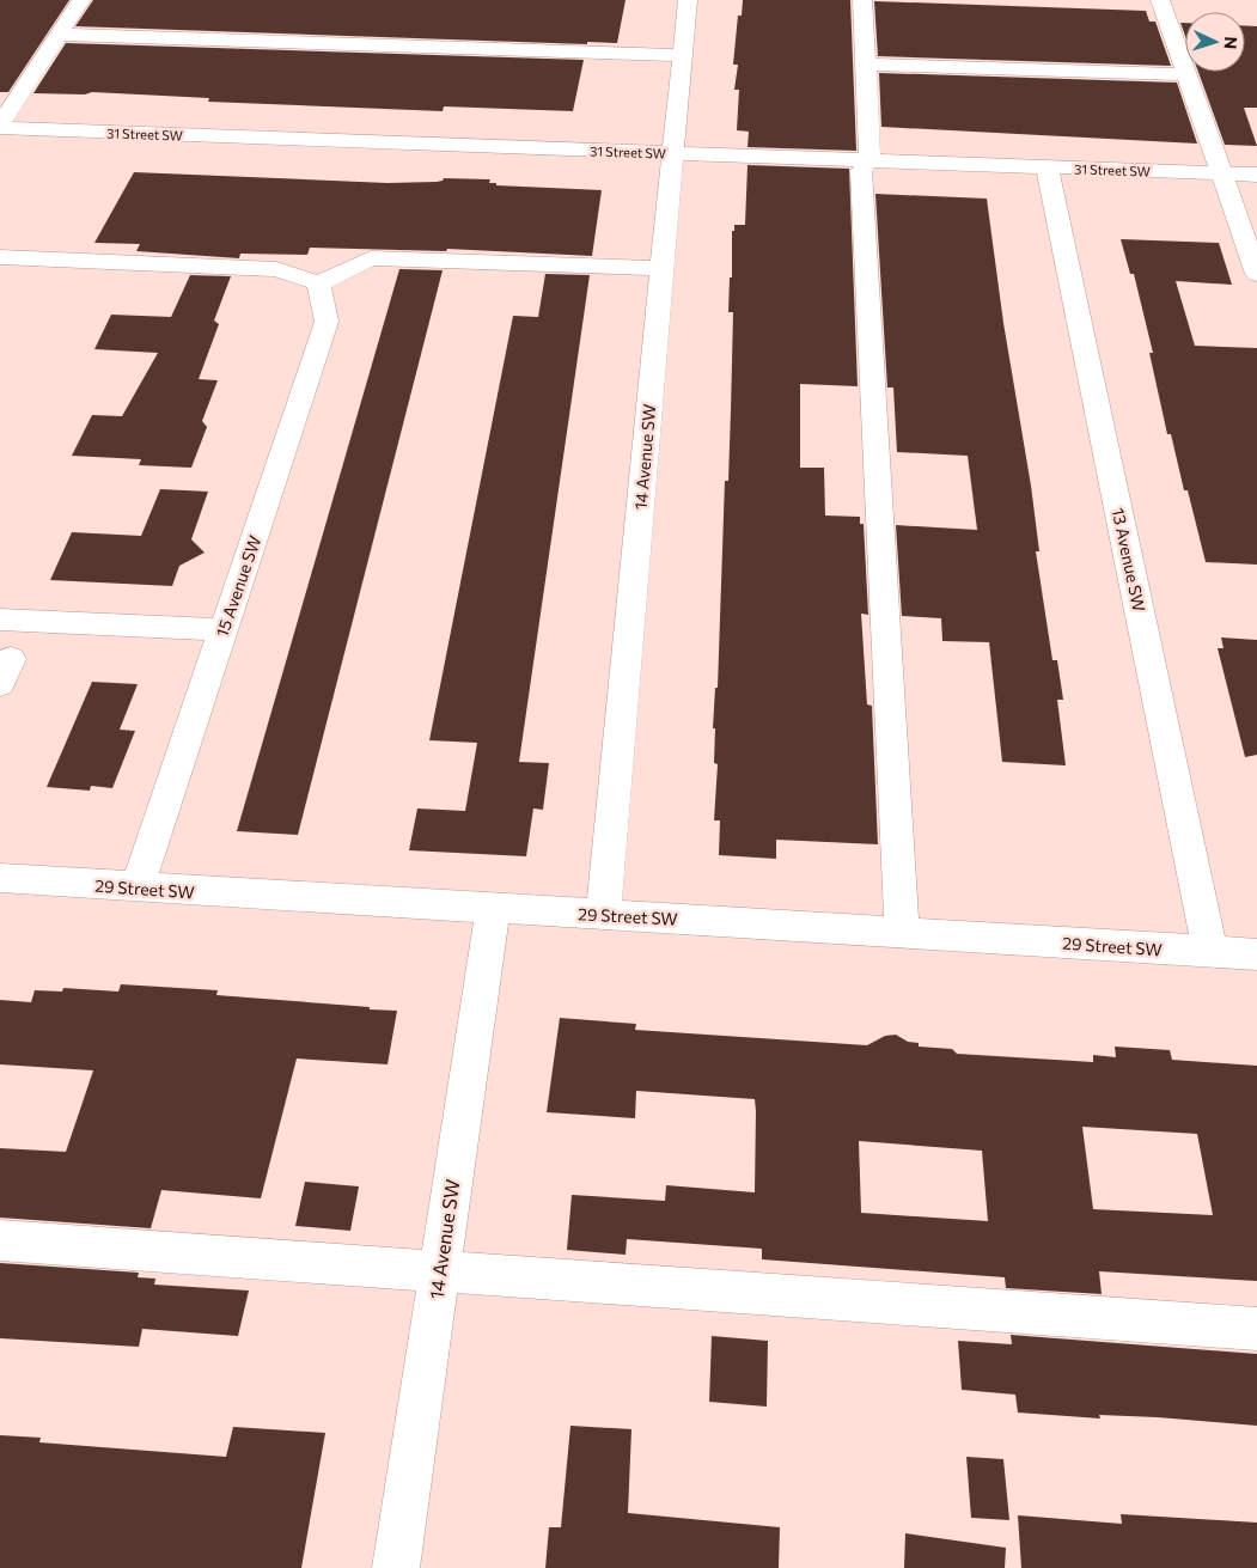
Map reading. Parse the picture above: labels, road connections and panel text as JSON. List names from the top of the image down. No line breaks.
{"streets":{"street":["31 Street SW","14 Avenue SW","13 Avenue SW","15 Avenue SW","29 Street SW"]},"crossings":[["31 Street SW","14 Avenue SW"],["31 Street SW","13 Avenue SW"],["14 Avenue SW","29 Street SW"],["13 Avenue SW","29 Street SW"],["15 Avenue SW","29 Street SW"]],"north":"right"}
